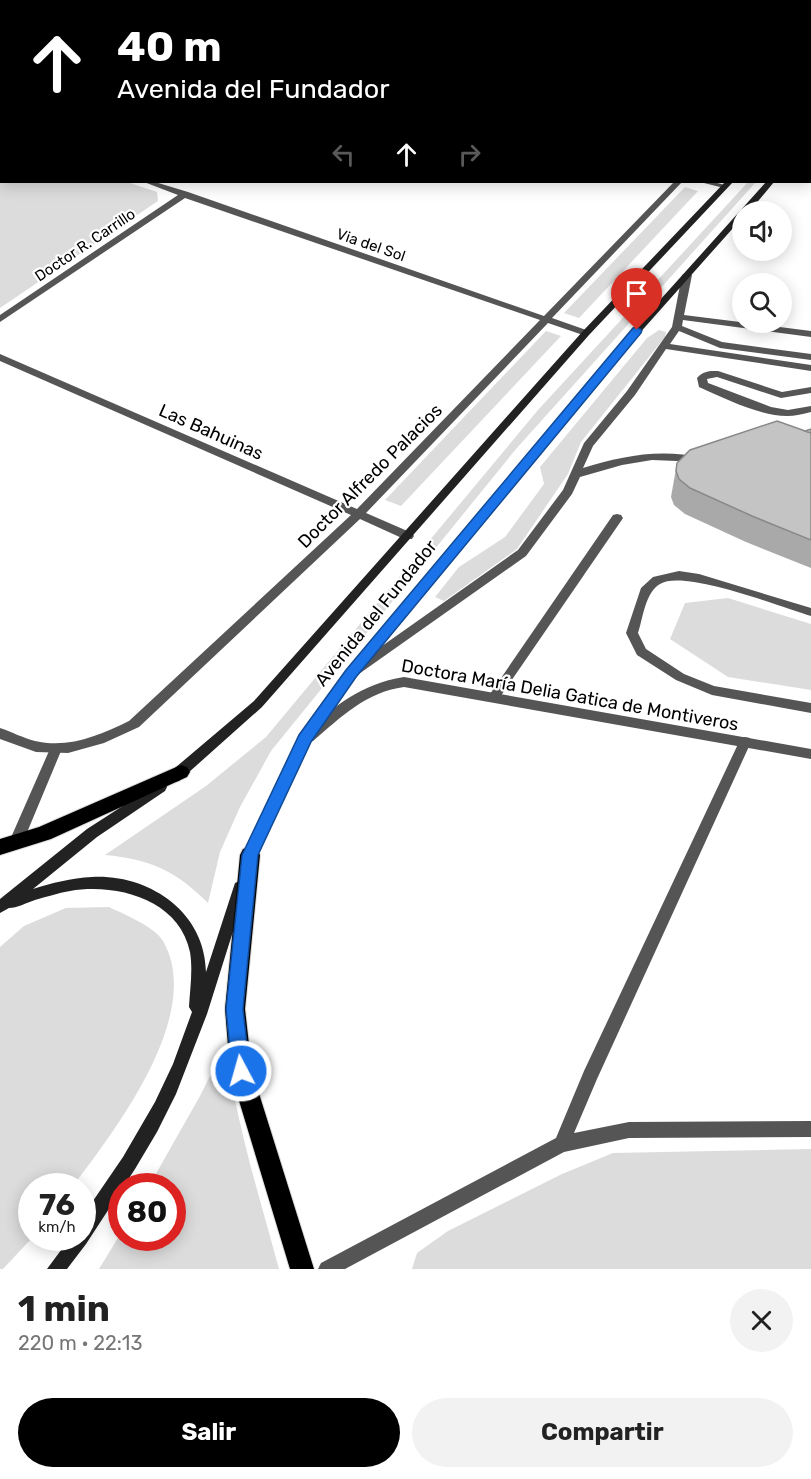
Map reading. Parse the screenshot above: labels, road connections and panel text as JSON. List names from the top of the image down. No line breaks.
{"streets":{"main road":["Avenida del Fundador"],"street":["Doctor R. Carrillo","Via del Sol","Las Bahuinas","Doctor Alfredo Palacios","Doctora María Delia Gatica de Montiveros"]},"crossings":[["Doctor R. Carrillo","Via del Sol"],["Via del Sol","Doctor Alfredo Palacios"],["Via del Sol","Avenida del Fundador"],["Las Bahuinas","Doctor Alfredo Palacios"],["Las Bahuinas","Avenida del Fundador"],["Avenida del Fundador","Doctora María Delia Gatica de Montiveros"]],"page":{"turn":["40 m","Avenida del Fundador"],"speed":"76 km/h","limit":"80","heading":["1 min","220 m · 22:13"],"buttons":["Salir","Compartir"]}}
